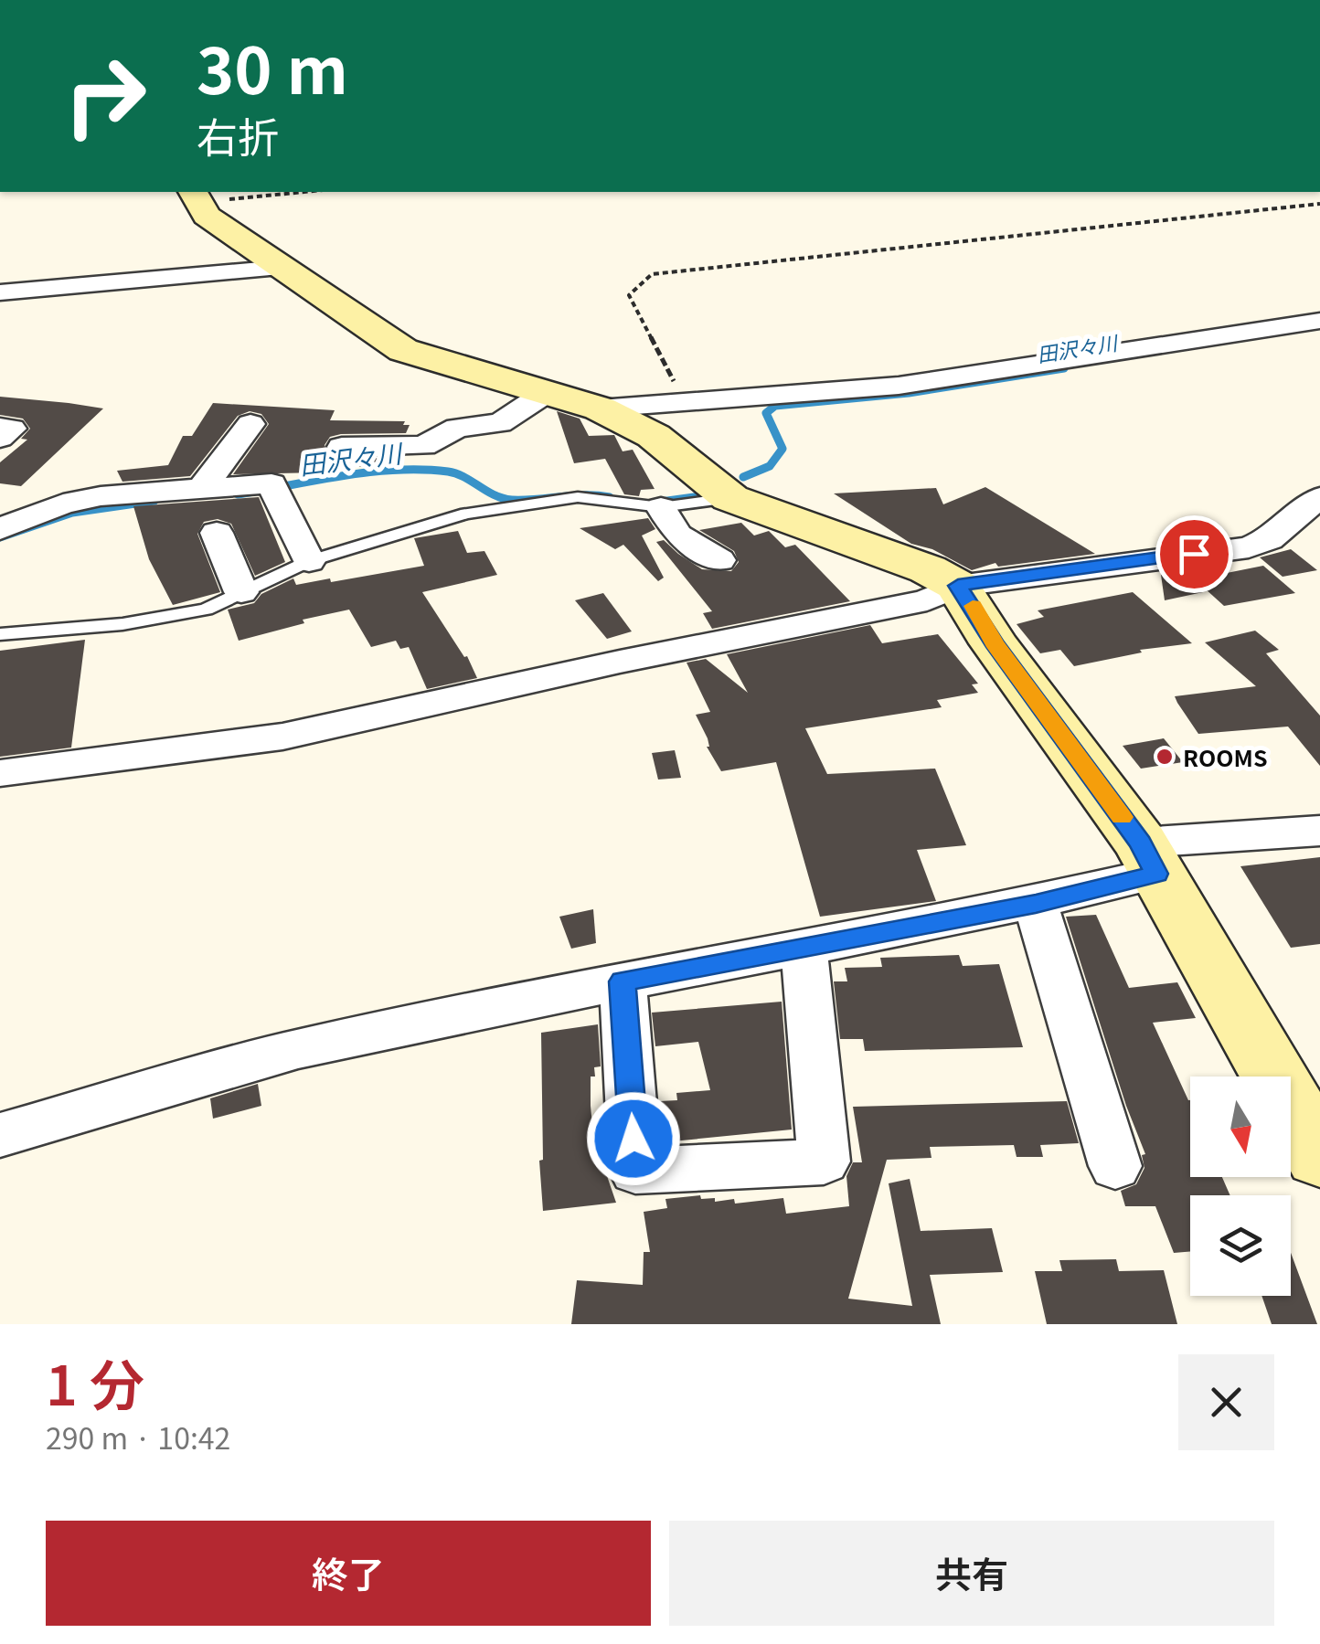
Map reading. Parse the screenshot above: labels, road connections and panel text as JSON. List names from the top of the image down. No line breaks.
{"water":["田沢々川"],"places":["ROOMS"],"north":"bottom","page":{"turn":["30 m","右折"],"heading":["1 分","290 m · 10:42"],"buttons":["終了","共有"]}}
